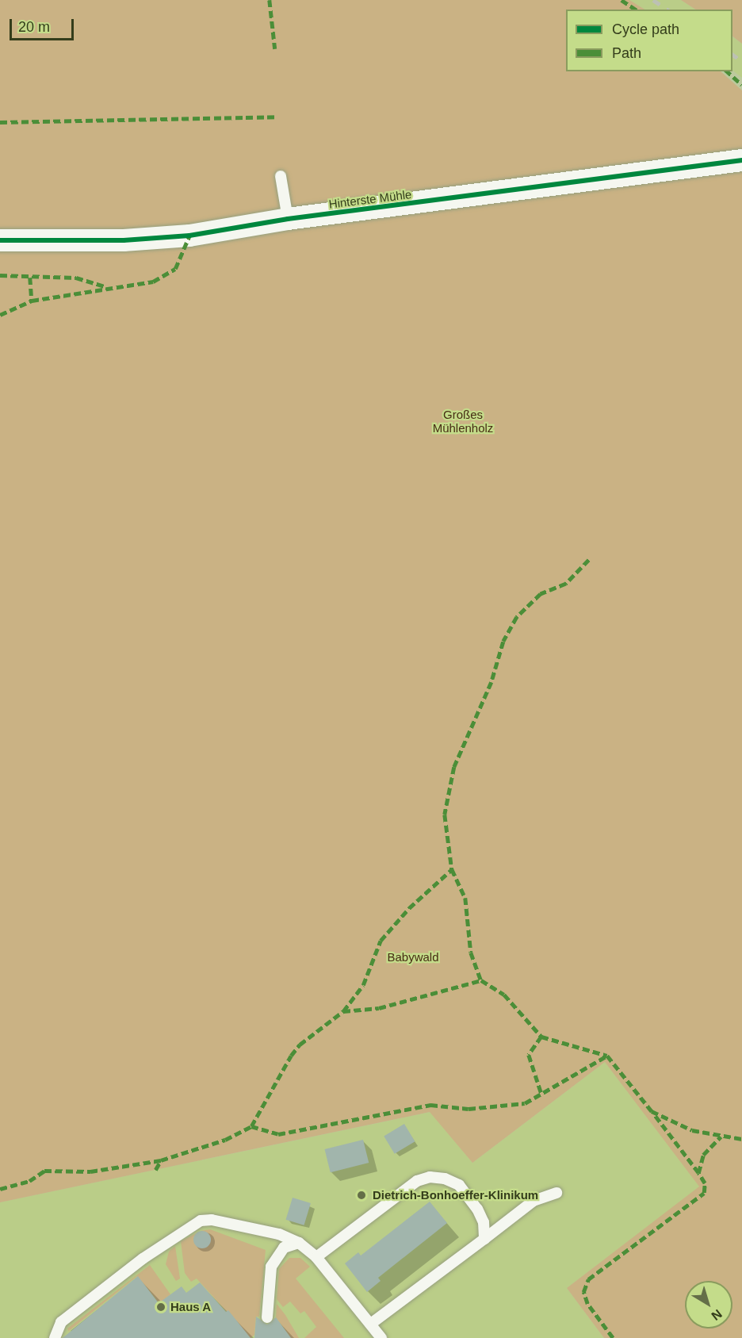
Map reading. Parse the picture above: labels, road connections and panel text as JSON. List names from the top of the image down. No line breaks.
{"streets":{"street":["Hinterste Mühle"]},"parks":["Großes Mühlenholz","Babywald"],"places":["Dietrich-Bonhoeffer-Klinikum","Haus A"],"legend":["Cycle path","Path"],"scale_bar":"20 m","north":"bottom right"}
